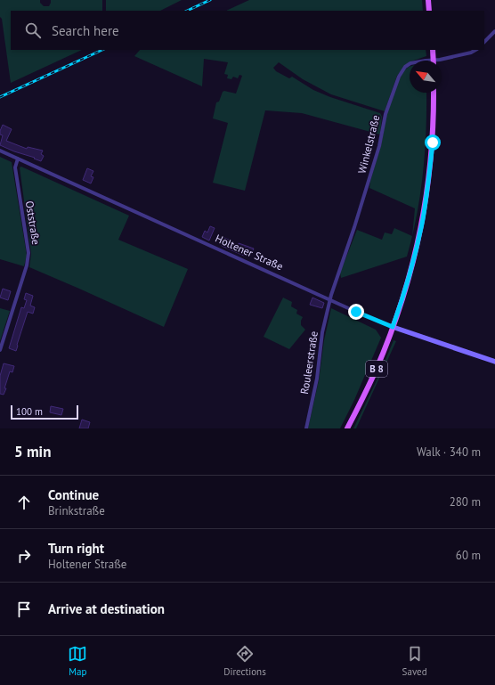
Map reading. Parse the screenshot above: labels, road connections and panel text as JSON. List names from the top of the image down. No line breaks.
{"streets":{"main road":["Holtener Straße","B 8"],"street":["Winkelstraße","Oststraße","Rouleerstraße"]},"crossings":[["Winkelstraße","Holtener Straße"],["Winkelstraße","Rouleerstraße"],["Oststraße","Holtener Straße"],["Holtener Straße","Rouleerstraße"],["Holtener Straße","B 8"]],"scale_bar":"100 m","north":"top left","page":{"search":"Search here","scale":"100 m","heading":["5 min","Walk · 340 m"],"list":[["Continue","Brinkstraße","280 m"],["Turn right","Holtener Straße","60 m"],"Arrive at destination"],"nav":["Map","Directions","Saved"]}}
